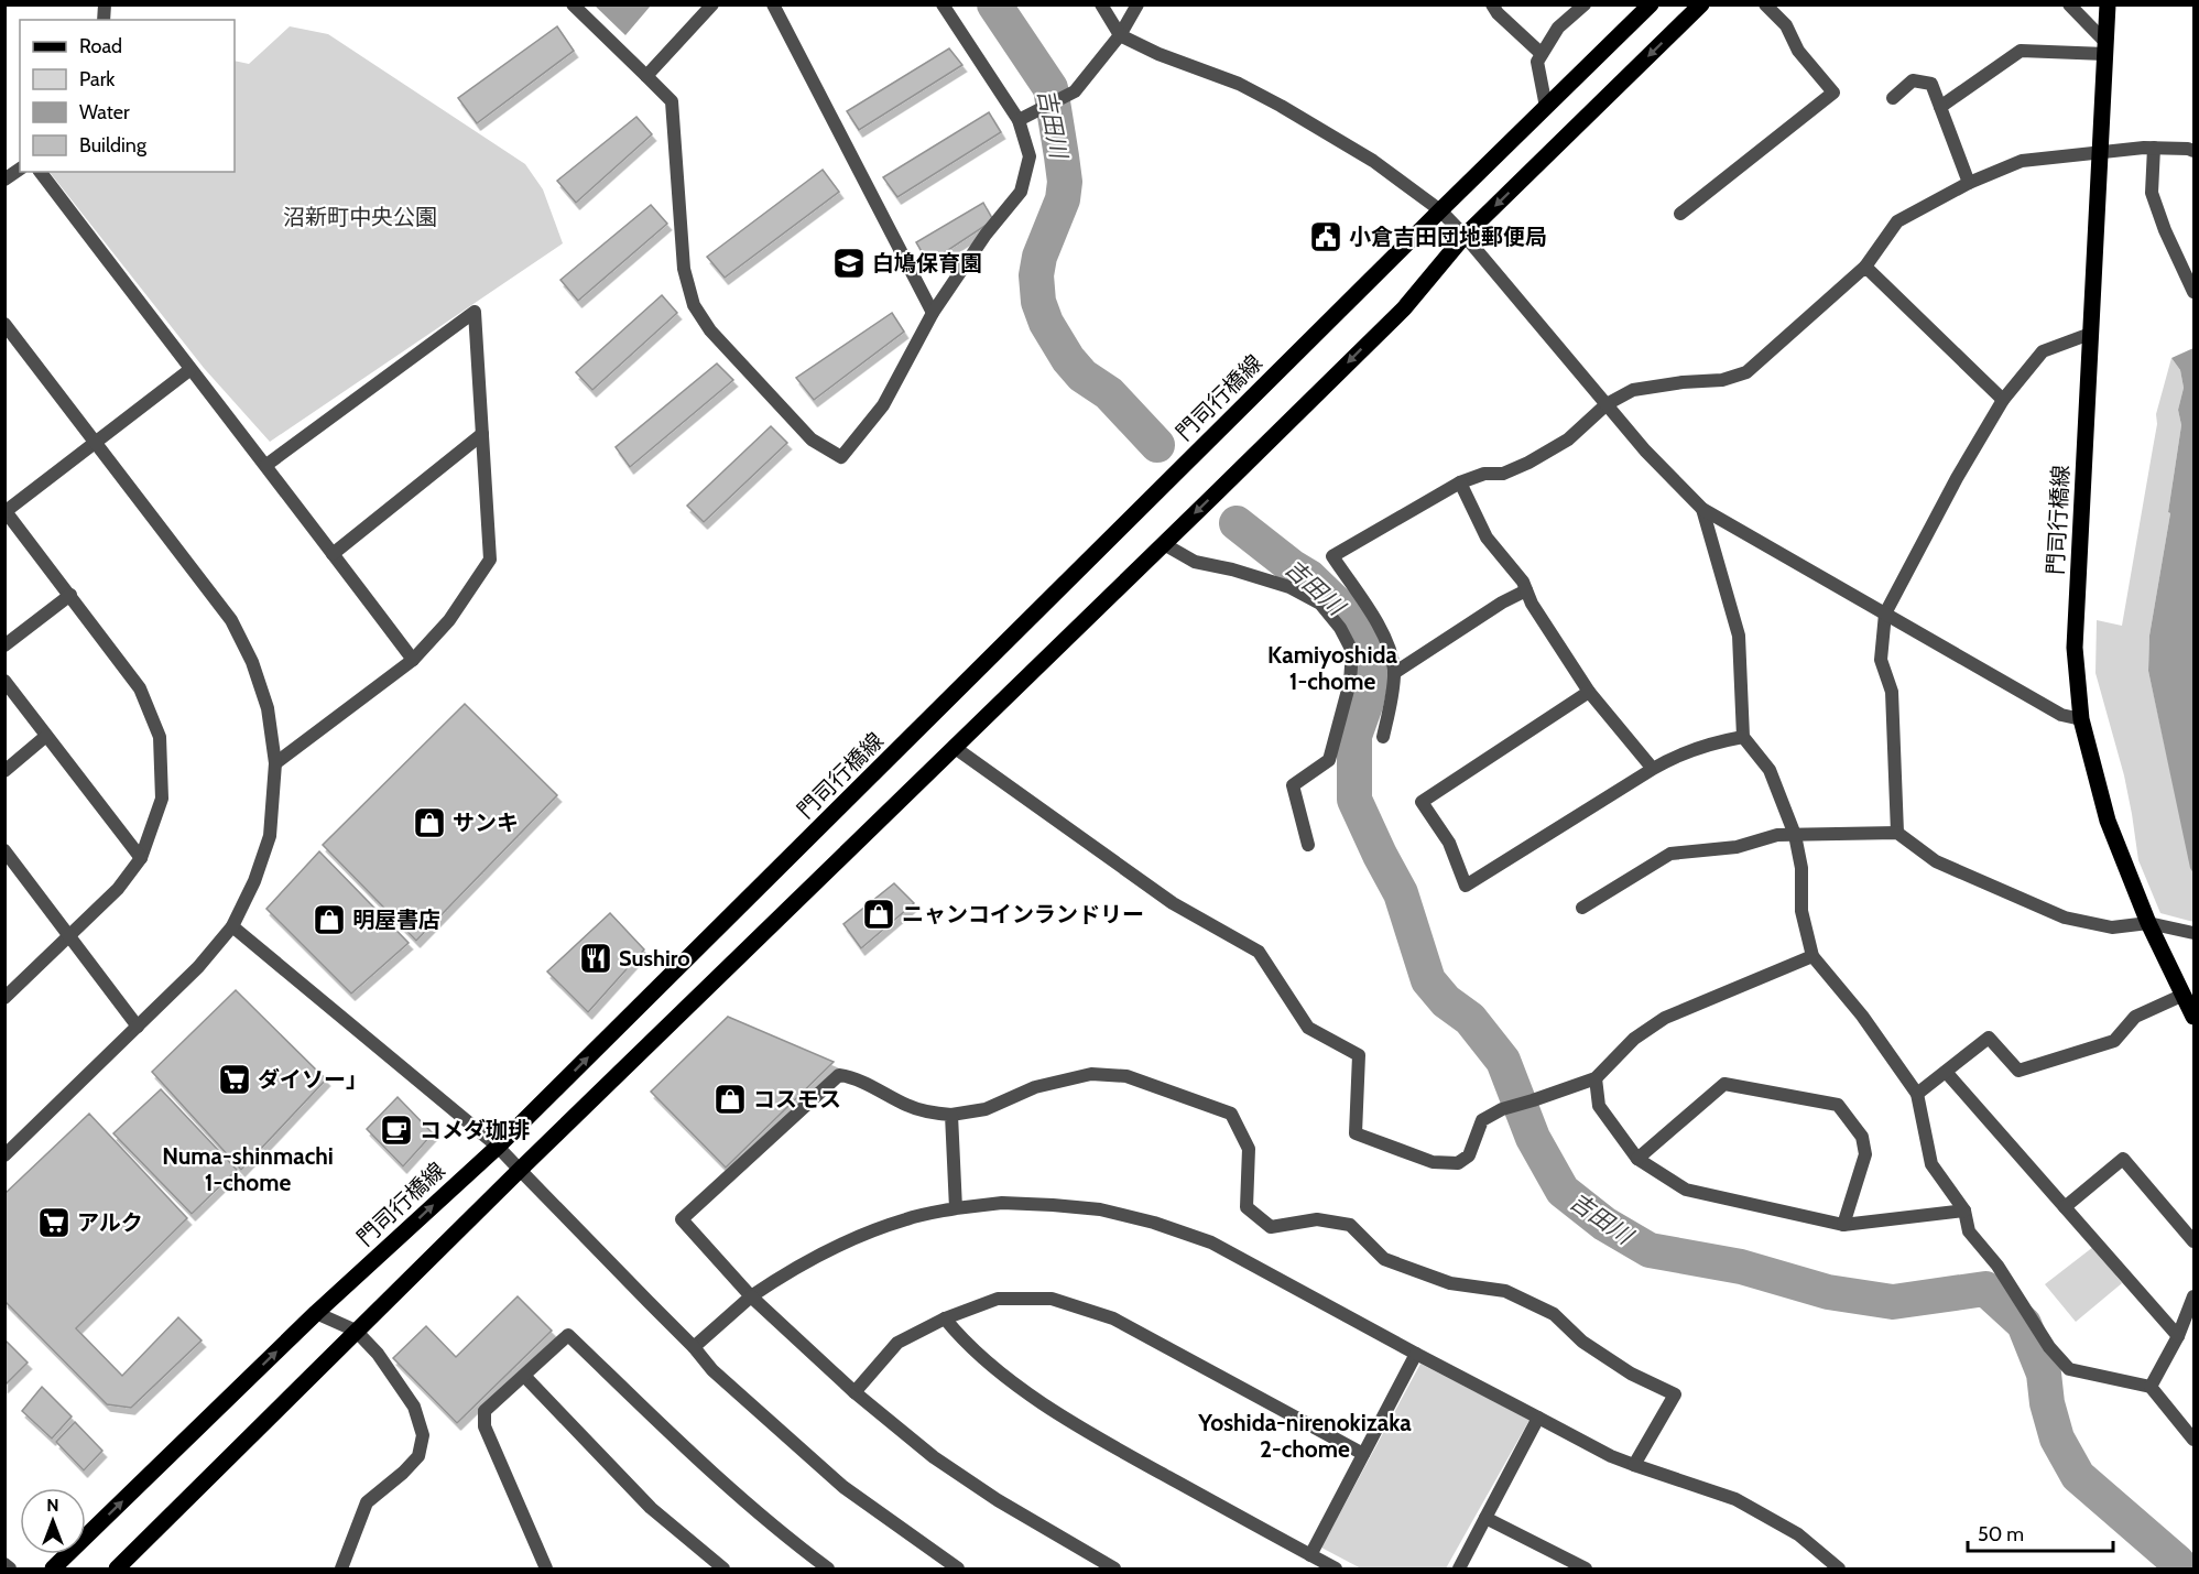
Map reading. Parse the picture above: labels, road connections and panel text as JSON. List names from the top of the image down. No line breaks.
{"streets":{"main road":["門司行橋線"]},"districts":["Kamiyoshida 1-chome","Numa-shinmachi 1-chome","Yoshida-nirenokizaka 2-chome"],"water":["吉田川"],"parks":["沼新町中央公園"],"places":{"public building":["小倉吉田団地郵便局"],"school or university":["白鳩保育園"],"shop":["サンキ","ニャンコインランドリー","明屋書店","コスモス"],"restaurant":["Sushiro"],"supermarket":["ダイソー」","アルク"],"cafe":["コメダ珈琲"]},"legend":["Road","Park","Water","Building"],"scale_bar":"50 m","north":"top"}
